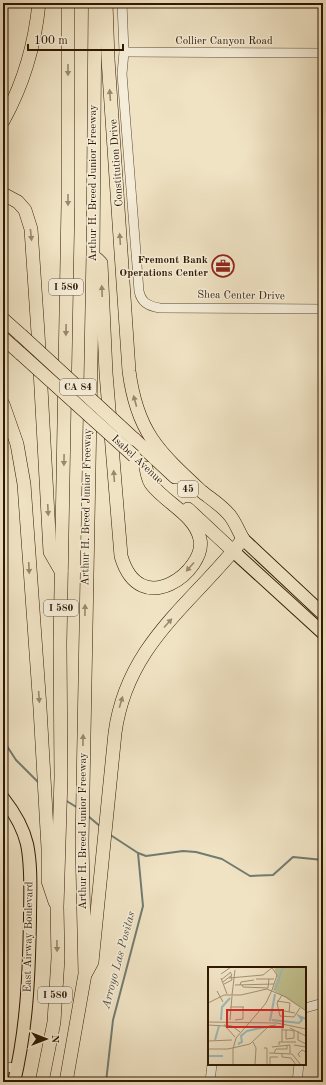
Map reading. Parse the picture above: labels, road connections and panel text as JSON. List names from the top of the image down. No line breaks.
{"streets":{"highway":["Arthur H. Breed Junior Freeway","I 580","CA 84","Isabel Avenue","45"],"main road":["East Airway Boulevard"],"street":["Collier Canyon Road","Constitution Drive","Shea Center Drive"]},"crossings":[["Collier Canyon Road","Constitution Drive"],["Constitution Drive","Shea Center Drive"]],"water":["Arroyo Las Positas"],"places":{"office":["Fremont Bank Operations Center"]},"scale_bar":"100 m","north":"right"}
